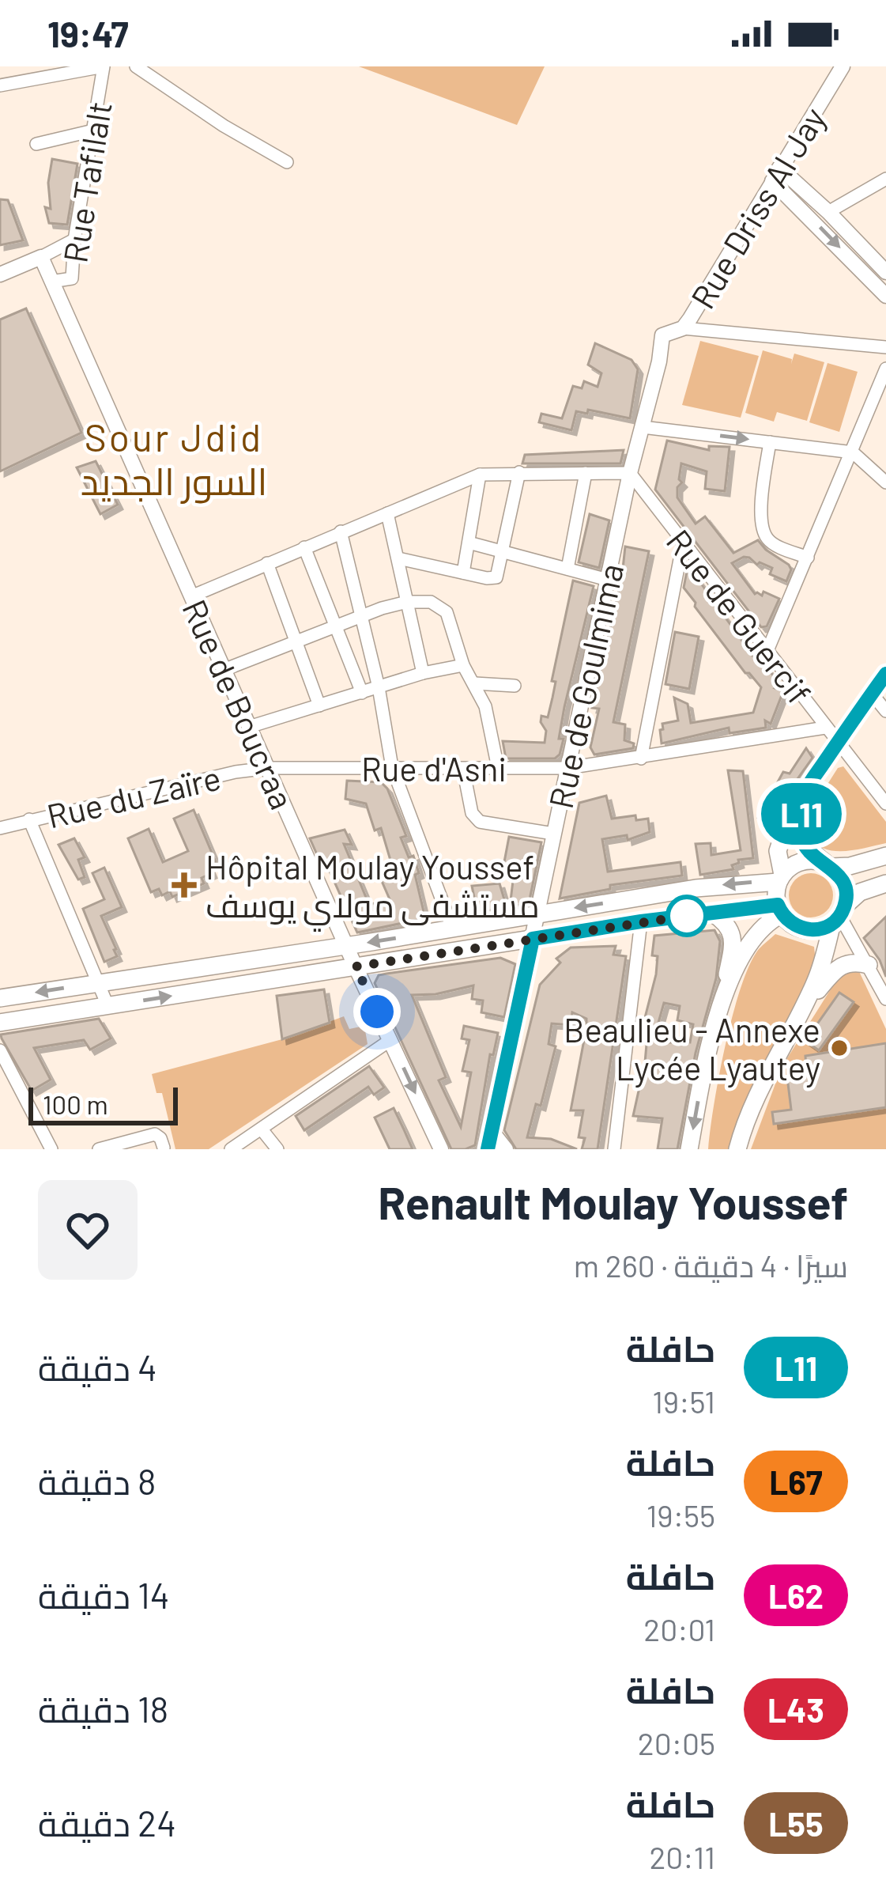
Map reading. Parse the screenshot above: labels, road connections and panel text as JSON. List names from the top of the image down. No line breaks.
{"streets":{"street":["Rue Tafilalt","Rue Driss Al Jay","Rue de Guercif","Rue de Goulmima","Rue de Boucraa","Rue d'Asni","Rue du Zaïre"]},"crossings":[["Rue Tafilalt","Rue de Boucraa"],["Rue Driss Al Jay","Rue de Goulmima"],["Rue de Guercif","Rue de Goulmima"],["Rue de Guercif","Rue d'Asni"],["Rue de Goulmima","Rue d'Asni"],["Rue de Boucraa","Rue d'Asni"],["Rue de Boucraa","Rue du Zaïre"],["Rue d'Asni","Rue du Zaïre"]],"districts":["Sour Jdid السور الجديد"],"places":{"health":["Hôpital Moulay Youssef مستشفى مولاي يوسف"],"other":["Beaulieu - Annexe Lycée Lyautey"]},"lines":["bus line L11"],"scale_bar":"100 m","page":{"status":"19:47","on_map":"L11","scale":"100 m","heading":["Renault Moulay Youssef","سيرًا · 4 دقيقة · 260 m"],"list":[{"mark":"L11","name":"حافلة","note":"19:51","value":"4 دقيقة"},{"mark":"L67","name":"حافلة","note":"19:55","value":"8 دقيقة"},{"mark":"L62","name":"حافلة","note":"20:01","value":"14 دقيقة"},{"mark":"L43","name":"حافلة","note":"20:05","value":"18 دقيقة"},{"mark":"L55","name":"حافلة","note":"20:11","value":"24 دقيقة"}]}}
